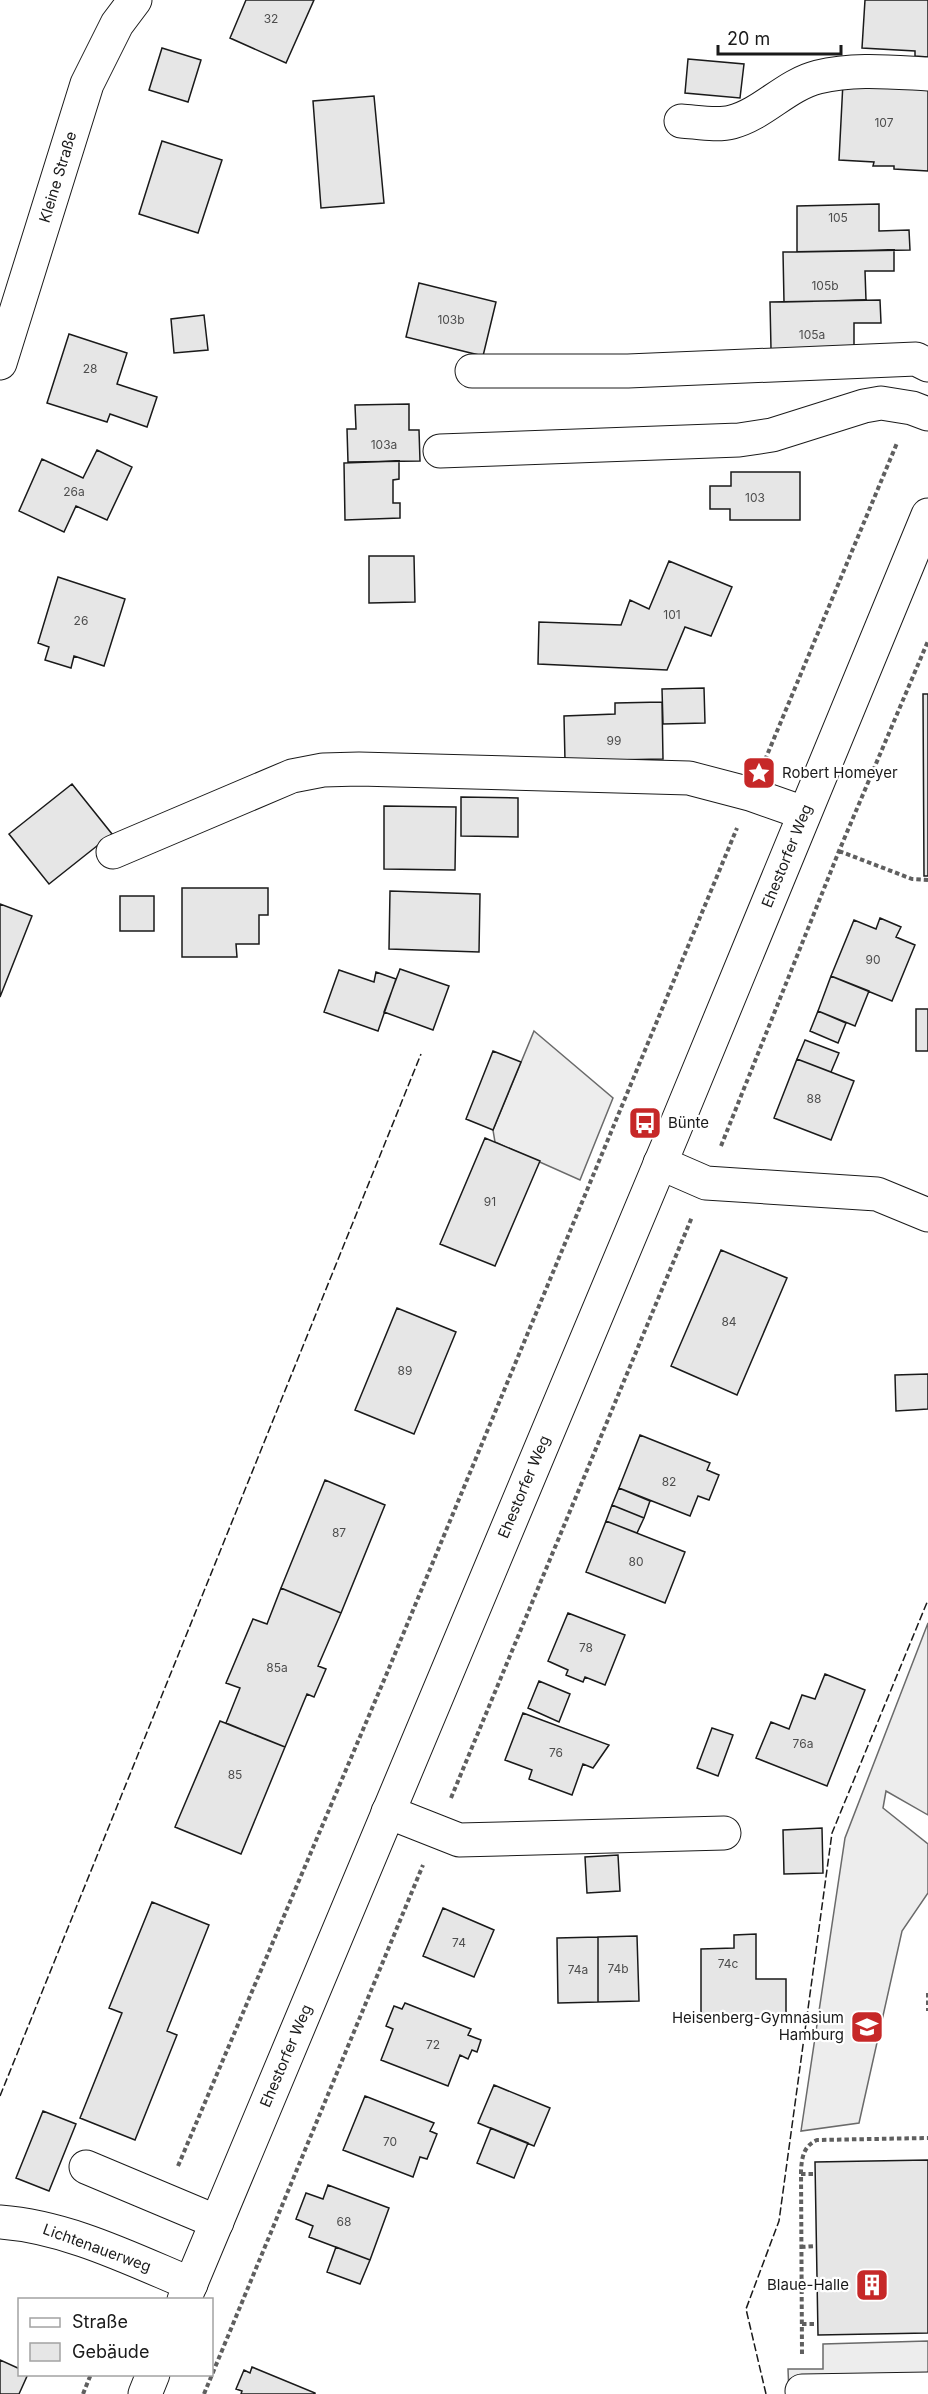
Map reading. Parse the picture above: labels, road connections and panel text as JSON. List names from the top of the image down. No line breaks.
{"streets":{"main road":["Kleine Straße","Ehestorfer Weg","Lichtenauerweg"]},"crossings":[["Ehestorfer Weg","Lichtenauerweg"]],"places":{"place":["Robert Homeyer"],"bus stop":["Bünte"],"school or university":["Heisenberg-Gymnasium Hamburg"],"building":["Blaue-Halle"]},"house_numbers":["32","107","105","105b","103b","105a","28","103a","26a","103","101","26","99","90","88","91","84","89","82","87","80","78","85a","76a","76","85","74","74c","74b","74a","72","70","68"],"legend":["Straße","Gebäude"],"scale_bar":"20 m"}
